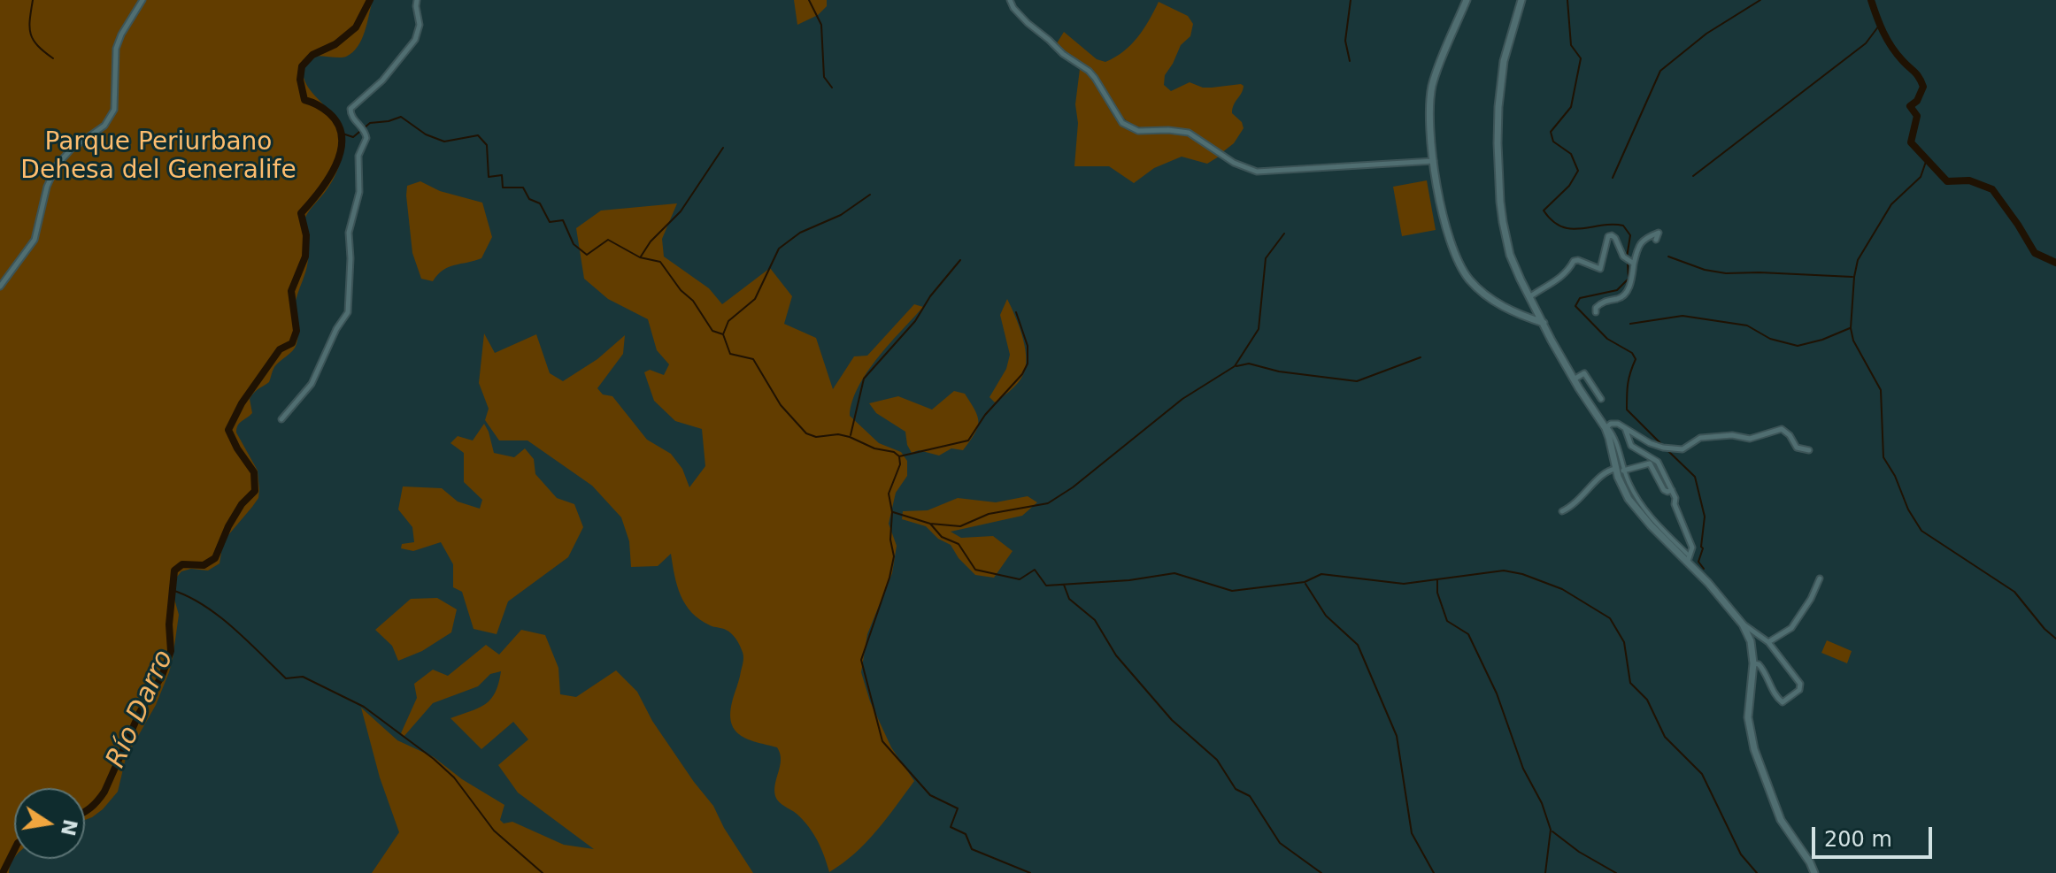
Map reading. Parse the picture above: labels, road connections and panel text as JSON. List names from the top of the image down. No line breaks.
{"water":["Río Darro"],"parks":["Parque Periurbano Dehesa del Generalife"],"scale_bar":"200 m","north":"right"}
